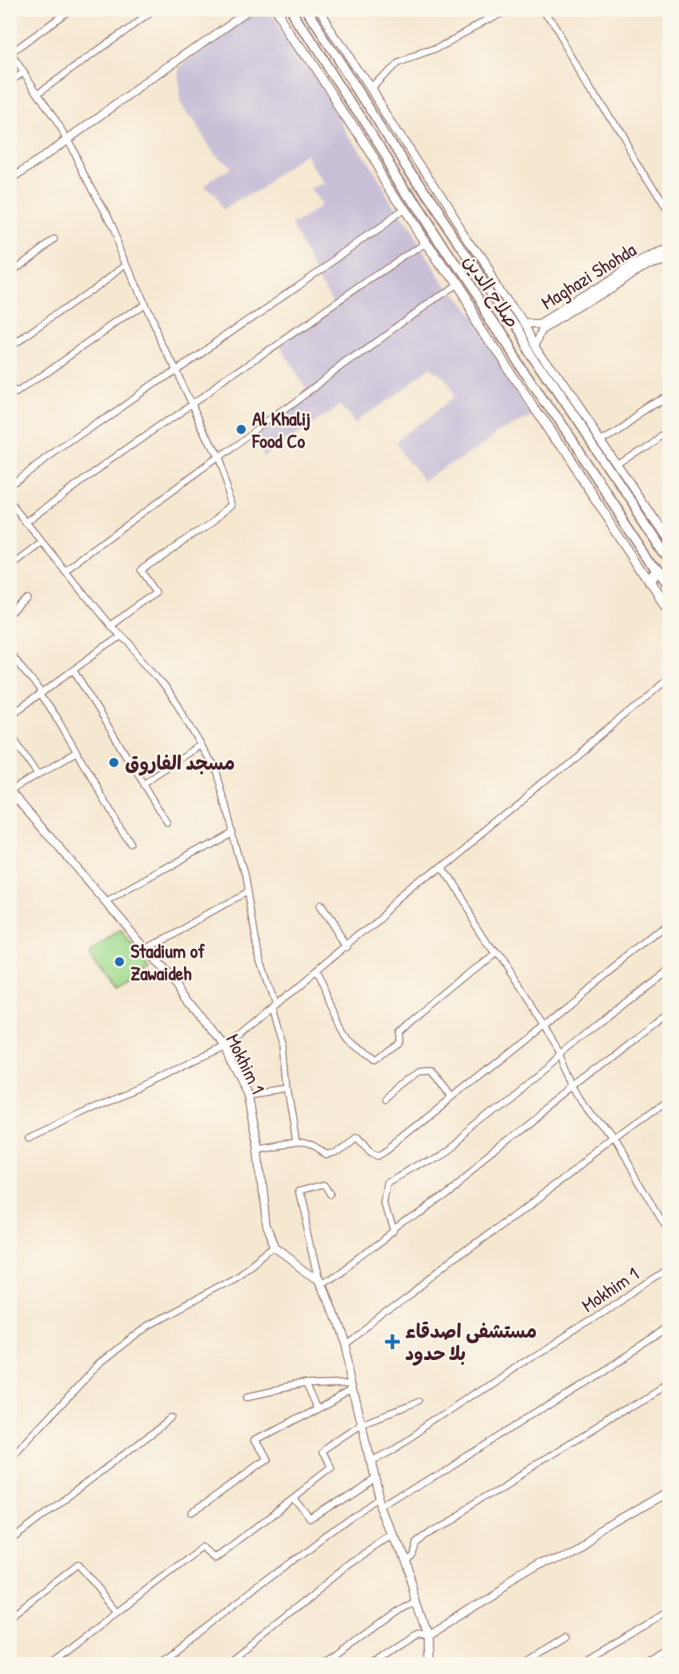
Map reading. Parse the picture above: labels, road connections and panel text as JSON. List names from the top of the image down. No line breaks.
{"streets":{"highway":["صلاح الدين"],"street":["Maghazi Shohda","Mokhim 1"]},"crossings":[["Maghazi Shohda","صلاح الدين"]],"places":{"other":["Al Khalij Food Co","مسجد الفاروق","Stadium of Zawaideh"],"health":["مستشفى اصدقاء بلا حدود"]}}
